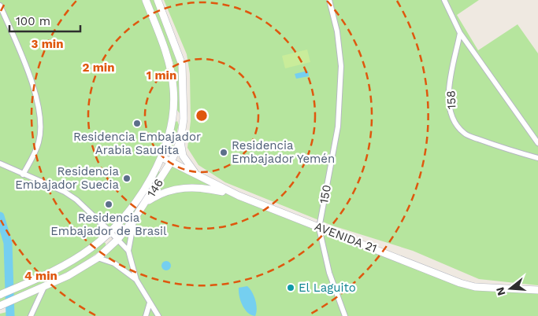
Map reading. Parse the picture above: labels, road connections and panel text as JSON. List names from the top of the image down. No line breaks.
{"streets":{"main road":["146","AVENIDA 21"],"street":["158","150"]},"crossings":[["146","AVENIDA 21"],["150","AVENIDA 21"]],"places":["Residencia Embajador Arabia Saudita","Residencia Embajador Yemén","Residencia Embajador Suecia","Residencia Embajador de Brasil","El Laguito"],"scale_bar":"100 m","north":"left","rings":["3 min","2 min","1 min","4 min"]}
